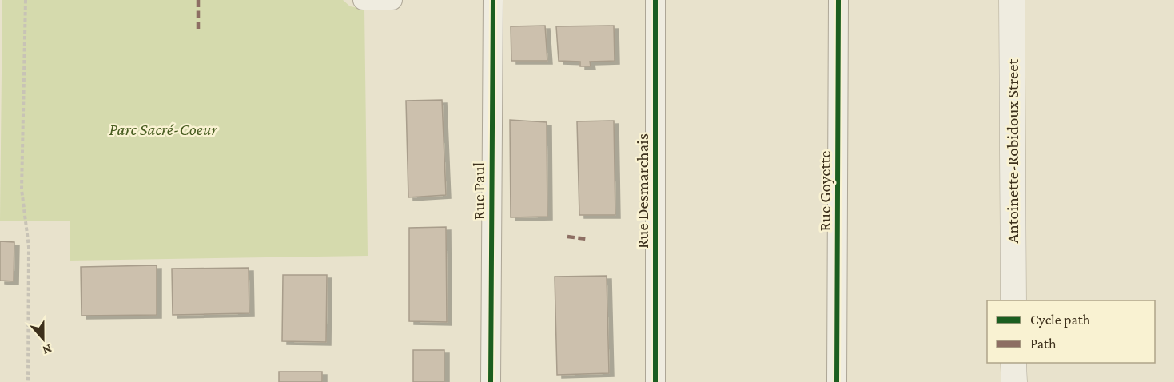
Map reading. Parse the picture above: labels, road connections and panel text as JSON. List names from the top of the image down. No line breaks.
{"streets":{"street":["Antoinette-Robidoux Street","Rue Paul","Rue Desmarchais","Rue Goyette"]},"parks":["Parc Sacré-Coeur"],"legend":["Cycle path","Path"],"north":"bottom"}
